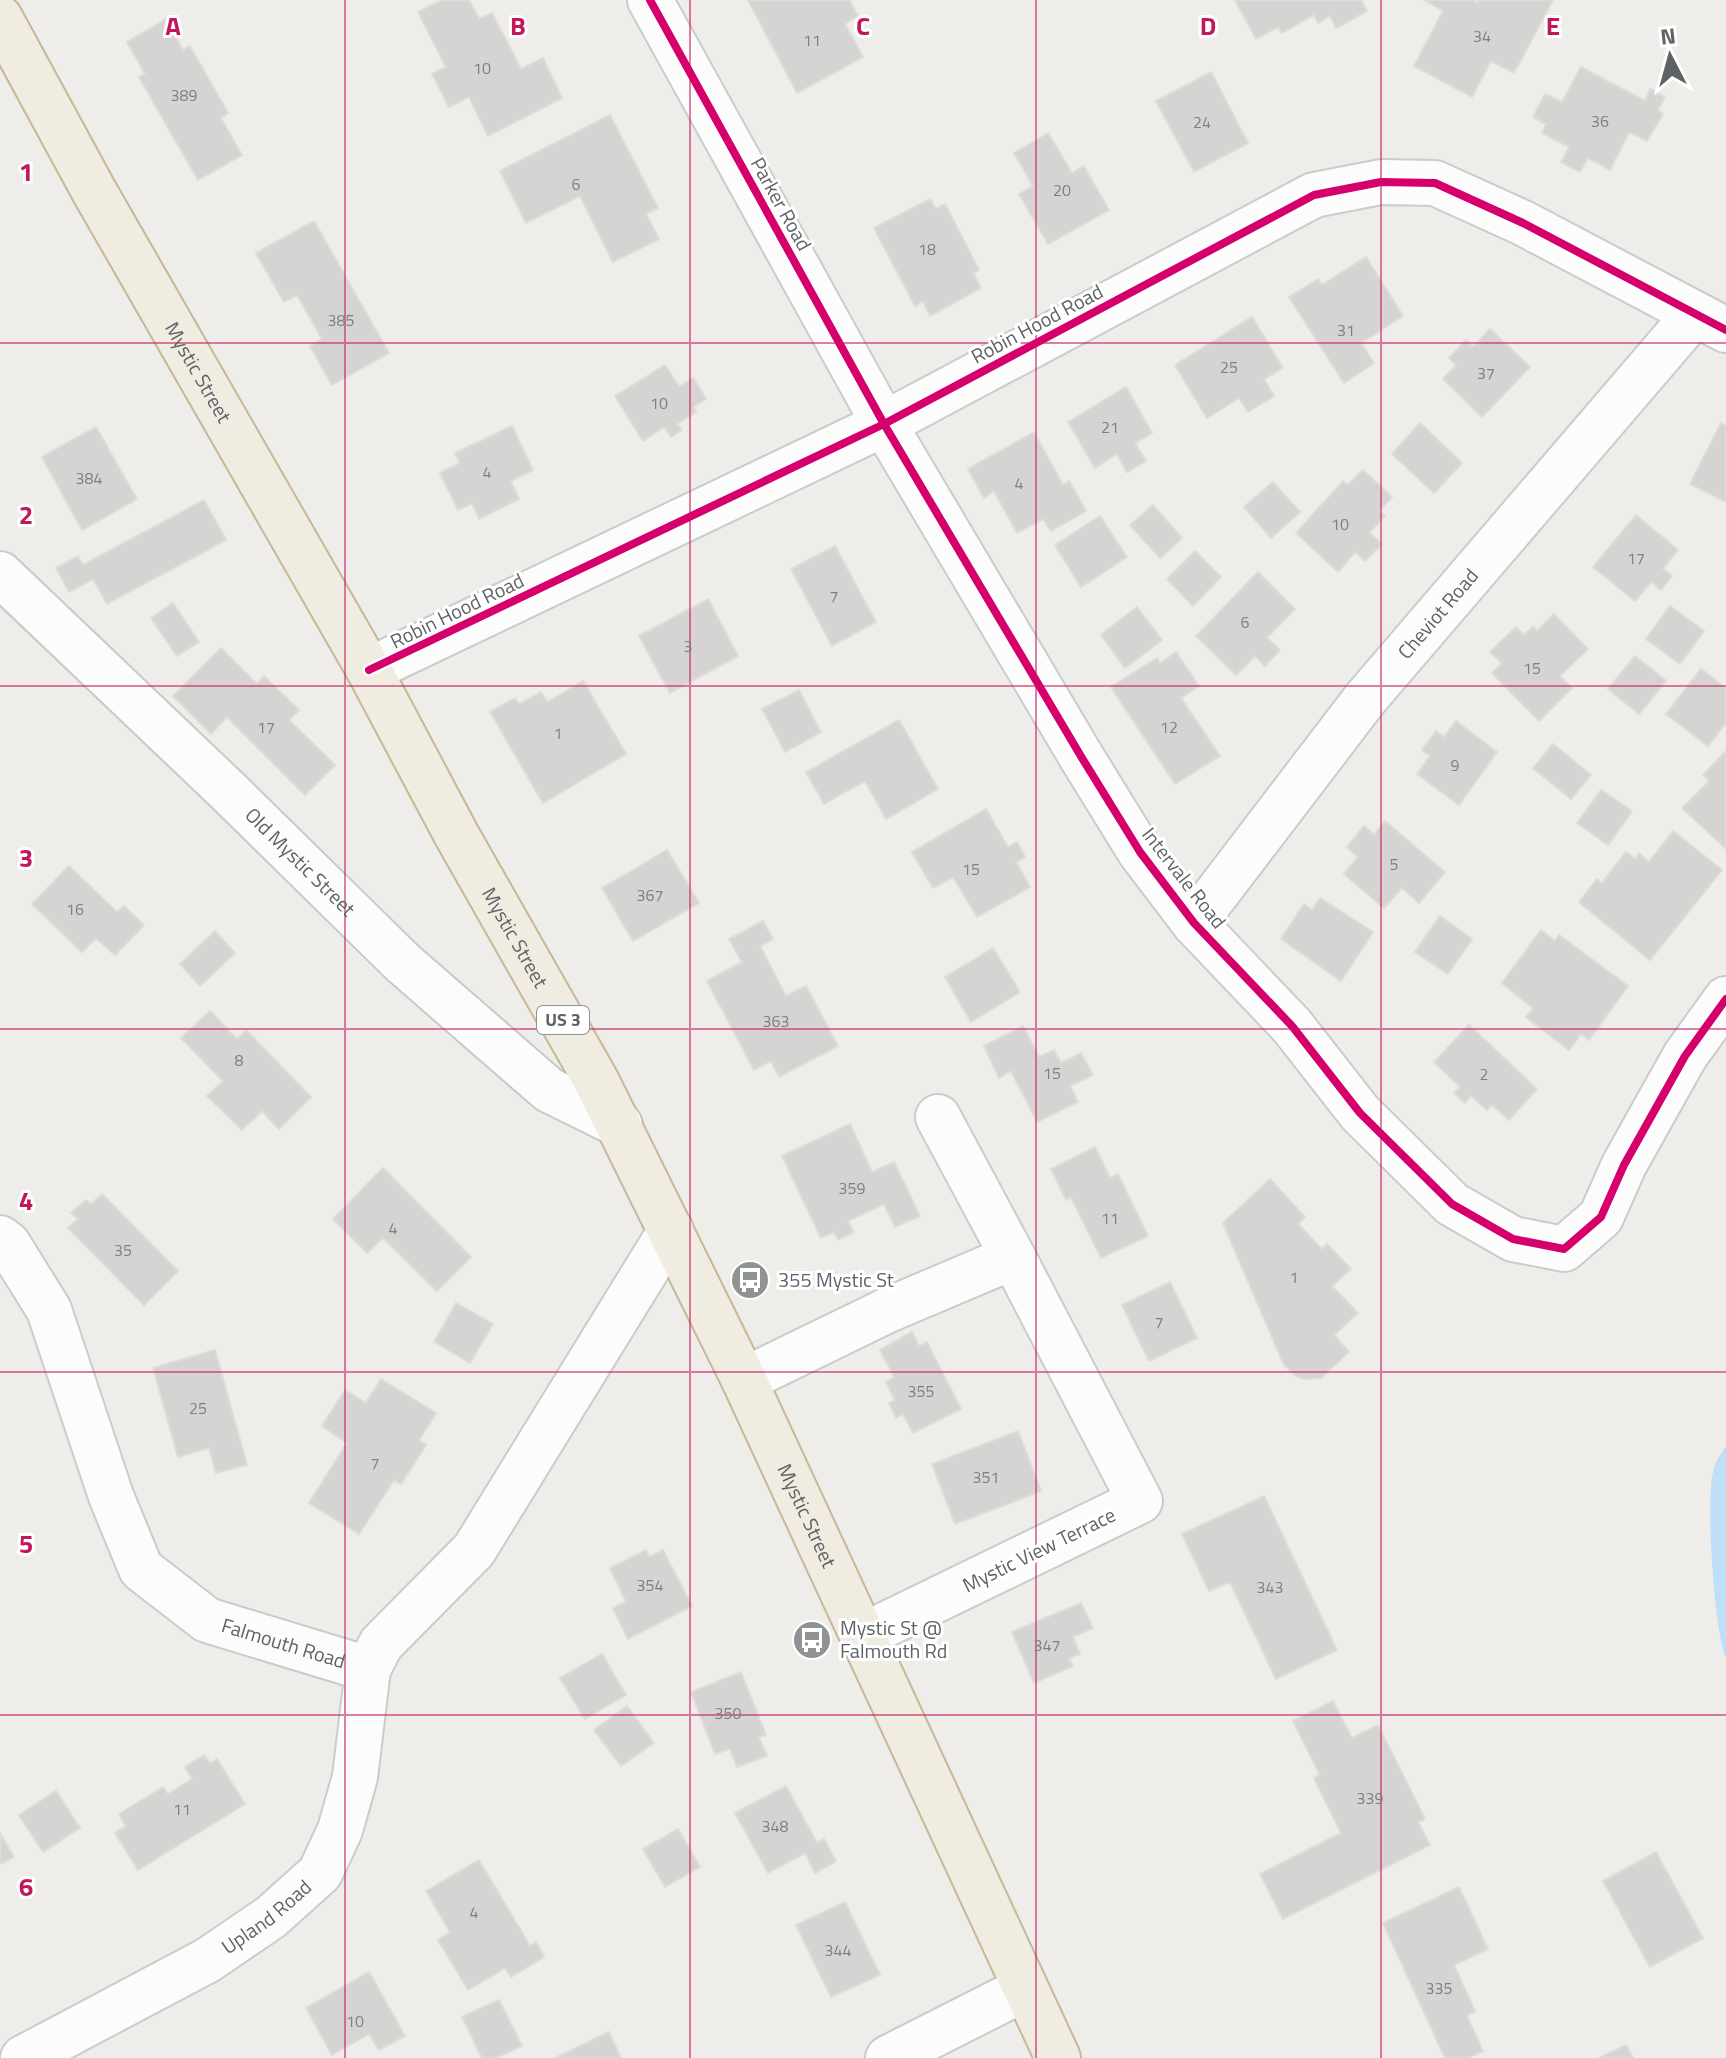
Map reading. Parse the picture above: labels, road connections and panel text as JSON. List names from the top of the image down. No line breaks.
{"streets":{"highway":["Mystic Street","US 3"],"street":["Parker Road","Robin Hood Road","Cheviot Road","Old Mystic Street","Intervale Road","Mystic View Terrace","Falmouth Road","Upland Road"]},"crossings":[["Parker Road","Robin Hood Road"],["Parker Road","Intervale Road"],["Robin Hood Road","Mystic Street"],["Robin Hood Road","Cheviot Road"],["Robin Hood Road","Intervale Road"],["Mystic Street","Old Mystic Street"],["Mystic Street","Mystic View Terrace"],["Mystic Street","Falmouth Road"],["Cheviot Road","Intervale Road"],["Falmouth Road","Upland Road"]],"places":{"bus stop":["355 Mystic St","Mystic St @ Falmouth Rd"]},"house_numbers":["34","11","10","389","36","24","6","20","18","385","31","25","37","10","21","4","384","4","10","17","7","6","3","15","17","12","1","9","5","15","367","16","363","8","15","2","359","11","4","35","1","7","355","25","7","351","354","343","347","350","339","11","348","4","344","335","10"],"north":"top","grid":{"columns":["A","B","C","D","E"],"rows":["1","2","3","4","5","6"]}}
